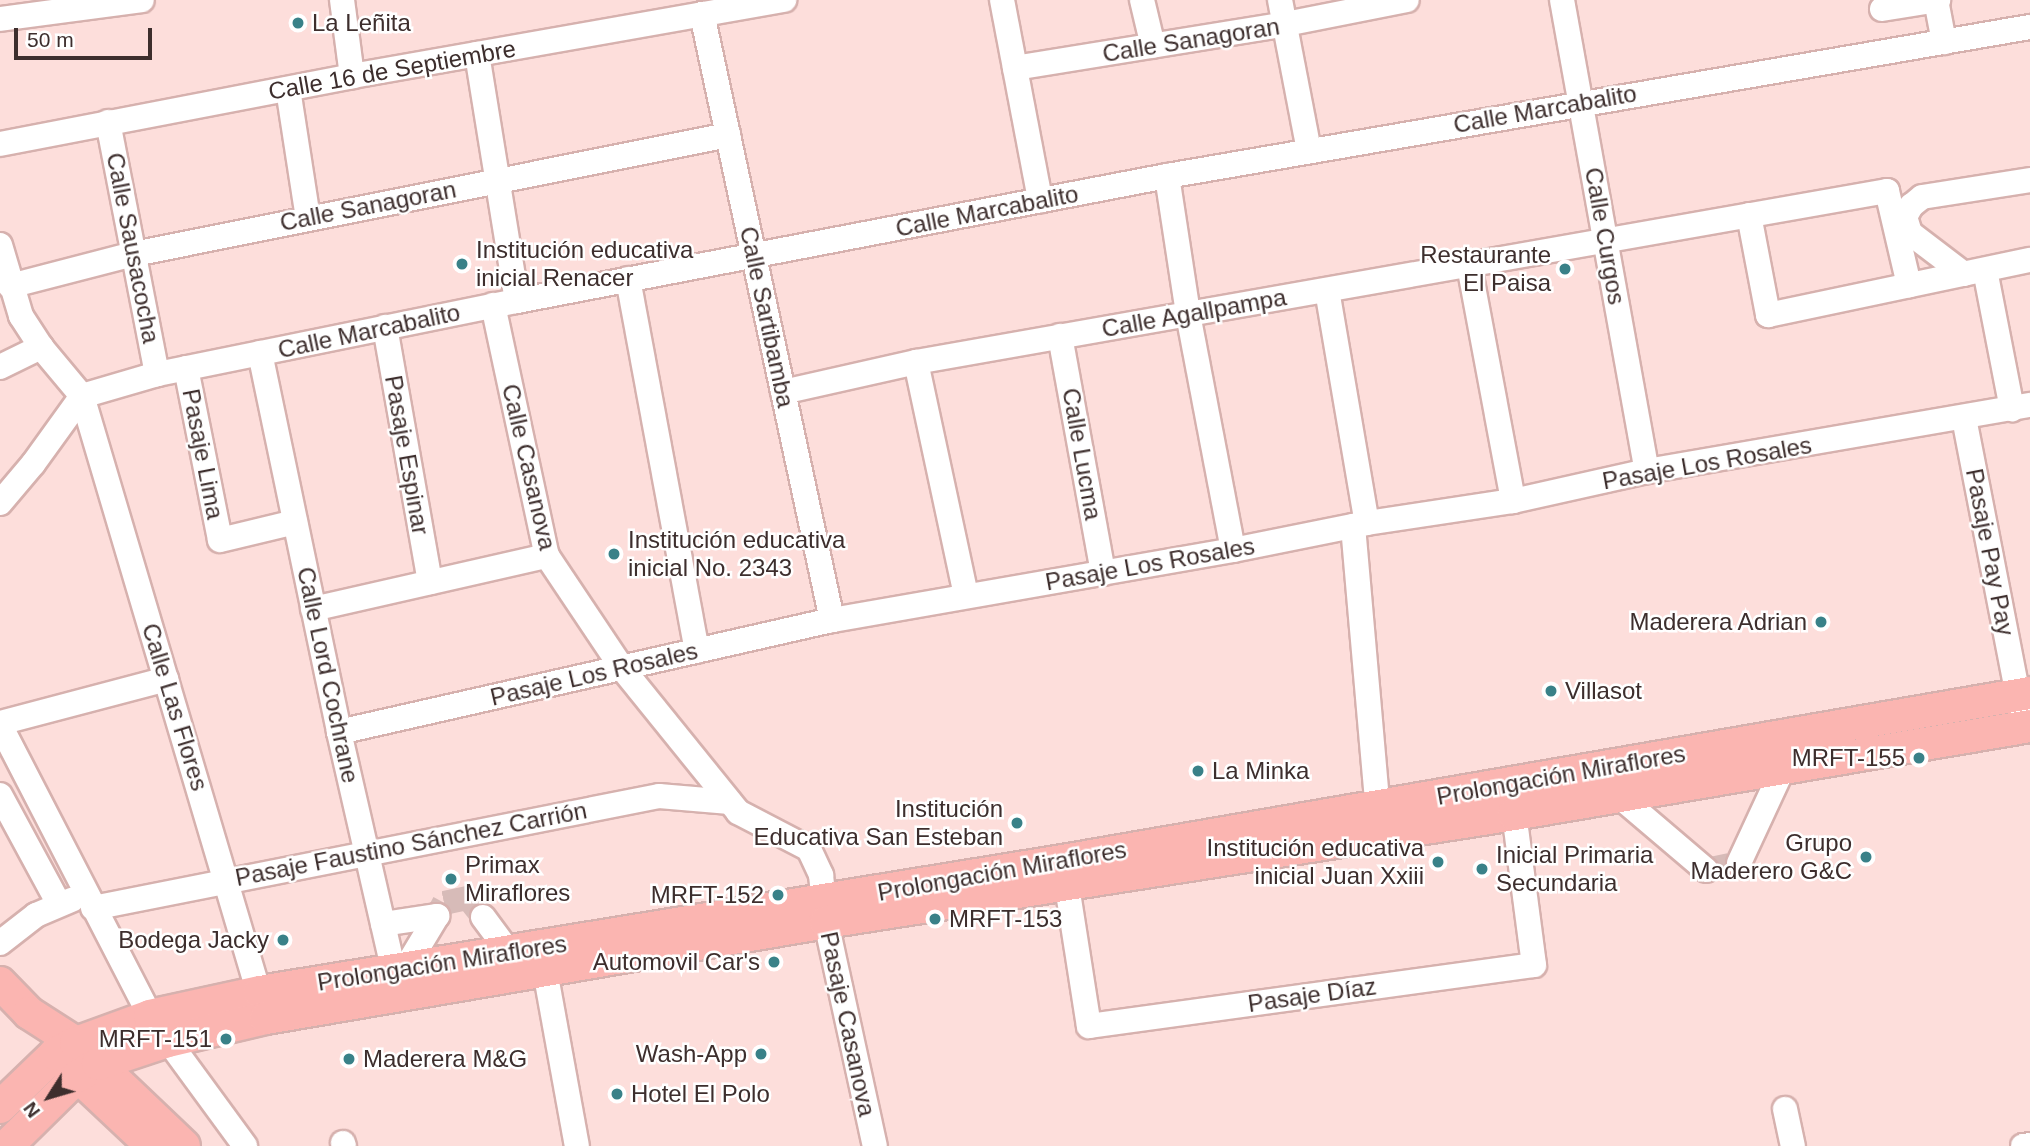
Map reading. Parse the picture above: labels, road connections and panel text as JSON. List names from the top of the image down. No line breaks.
{"streets":{"main road":["Prolongación Miraflores"],"street":["Calle Sanagoran","Calle 16 de Septiembre","Calle Marcabalito","Calle Curgos","Calle Sausacocha","Calle Agallpampa","Calle Sartibamba","Pasaje Lima","Calle Lucma","Pasaje Espinar","Pasaje Los Rosales","Calle Casanova","Pasaje Pay Pay","Calle Lord Cochrane","Calle Las Flores","Pasaje Faustino Sánchez Carrión","Pasaje Díaz","Pasaje Casanova"]},"crossings":[["Calle Sanagoran","Calle Sausacocha"],["Calle Sanagoran","Calle Sartibamba"],["Calle Sanagoran","Calle Casanova"],["Calle 16 de Septiembre","Calle Sausacocha"],["Calle 16 de Septiembre","Calle Sartibamba"],["Calle 16 de Septiembre","Calle Casanova"],["Calle Marcabalito","Calle Curgos"],["Calle Marcabalito","Calle Sausacocha"],["Calle Marcabalito","Calle Sartibamba"],["Calle Marcabalito","Pasaje Lima"],["Calle Marcabalito","Pasaje Espinar"],["Calle Marcabalito","Calle Casanova"],["Calle Marcabalito","Calle Lord Cochrane"],["Calle Marcabalito","Calle Las Flores"],["Calle Curgos","Calle Agallpampa"],["Calle Curgos","Pasaje Los Rosales"],["Calle Agallpampa","Calle Sartibamba"],["Calle Agallpampa","Calle Lucma"],["Calle Sartibamba","Pasaje Los Rosales"],["Pasaje Lima","Calle Lord Cochrane"],["Calle Lucma","Pasaje Los Rosales"],["Pasaje Los Rosales","Calle Casanova"],["Pasaje Los Rosales","Pasaje Pay Pay"],["Pasaje Los Rosales","Calle Lord Cochrane"],["Calle Casanova","Prolongación Miraflores"],["Calle Casanova","Pasaje Faustino Sánchez Carrión"],["Calle Casanova","Pasaje Casanova"],["Pasaje Pay Pay","Prolongación Miraflores"],["Calle Lord Cochrane","Prolongación Miraflores"],["Calle Lord Cochrane","Pasaje Faustino Sánchez Carrión"],["Calle Las Flores","Prolongación Miraflores"],["Calle Las Flores","Pasaje Faustino Sánchez Carrión"],["Prolongación Miraflores","Pasaje Díaz"],["Prolongación Miraflores","Pasaje Casanova"]],"places":["La Leñita","Institución educativa inicial Renacer","Restaurante El Paisa","Institución educativa inicial No. 2343","Maderera Adrian","Villasot","MRFT-155","La Minka","Institución Educativa San Esteban","Grupo Maderero G&C","Institución educativa inicial Juan Xxiii","Inicial Primaria Secundaria","Primax Miraflores","MRFT-152","MRFT-153","Bodega Jacky","Automovil Car's","MRFT-151","Wash-App","Maderera M&G","Hotel El Polo"],"scale_bar":"50 m","north":"bottom left"}
